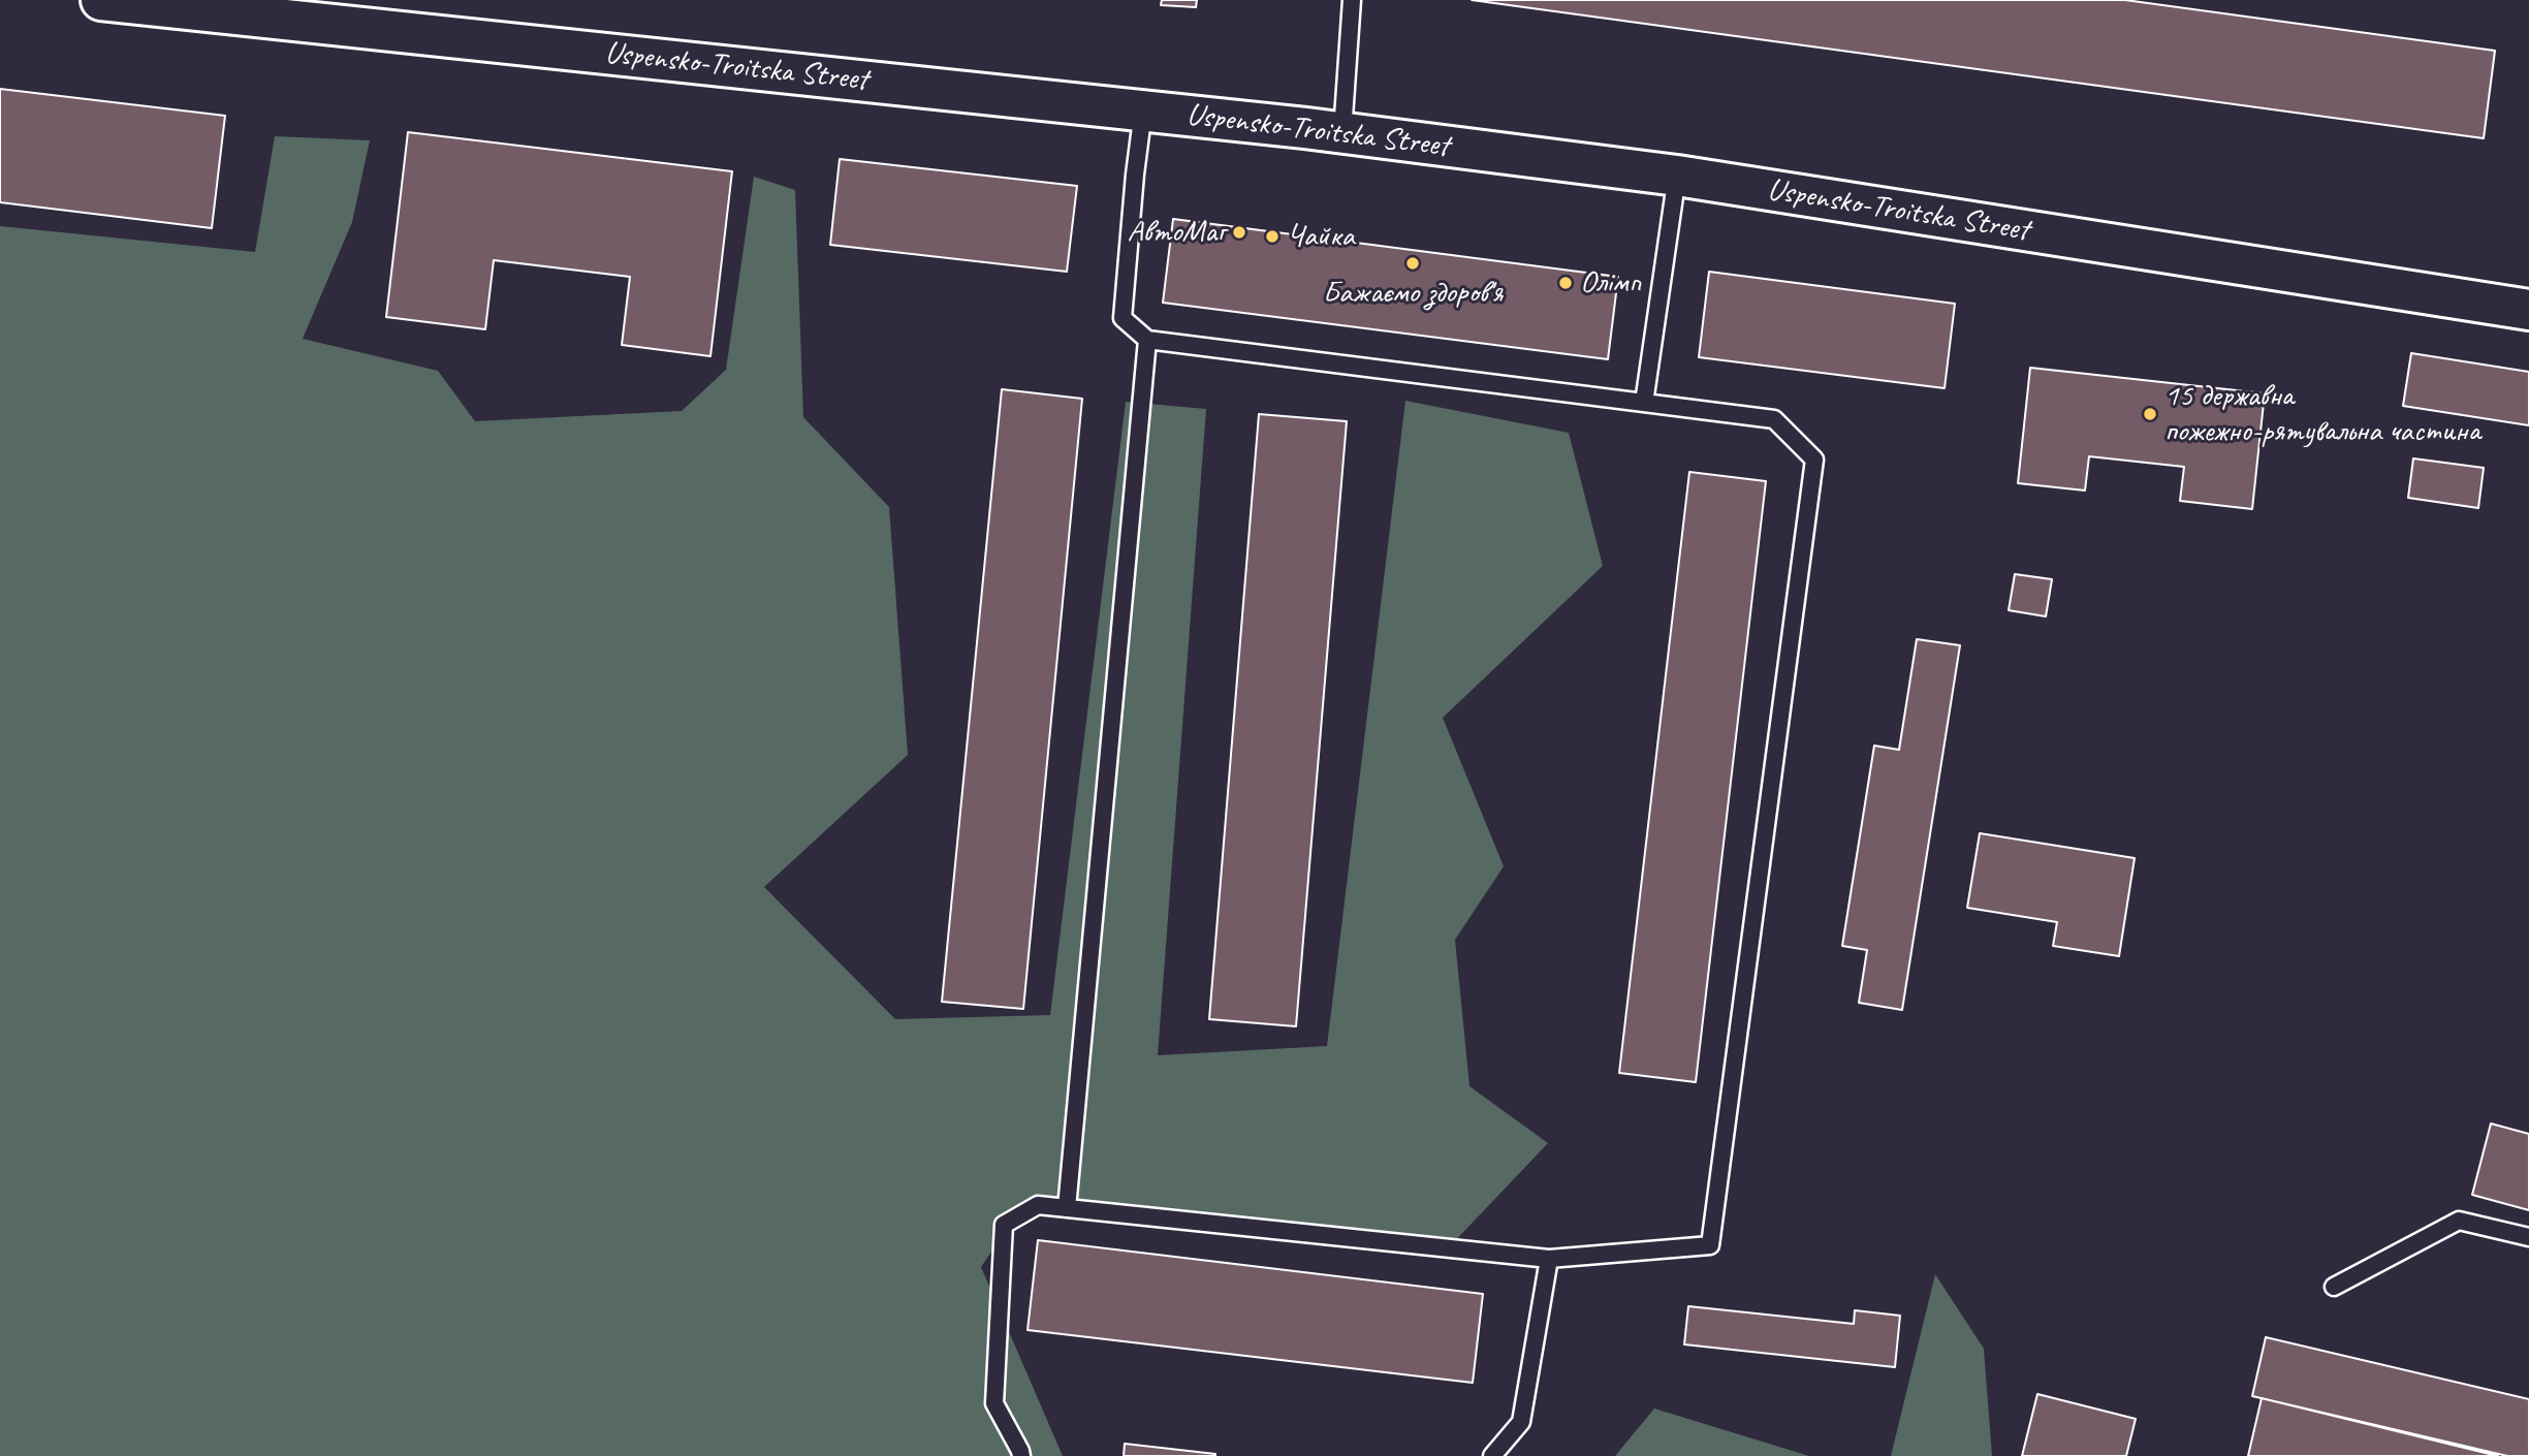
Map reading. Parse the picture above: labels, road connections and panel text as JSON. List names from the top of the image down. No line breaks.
{"streets":{"main road":["Uspensko-Troitska Street"]},"places":["АвтоМаг","Чайка","Бажаємо здоров'я","Олімп","15 державна пожежно-рятувальна частина"]}
